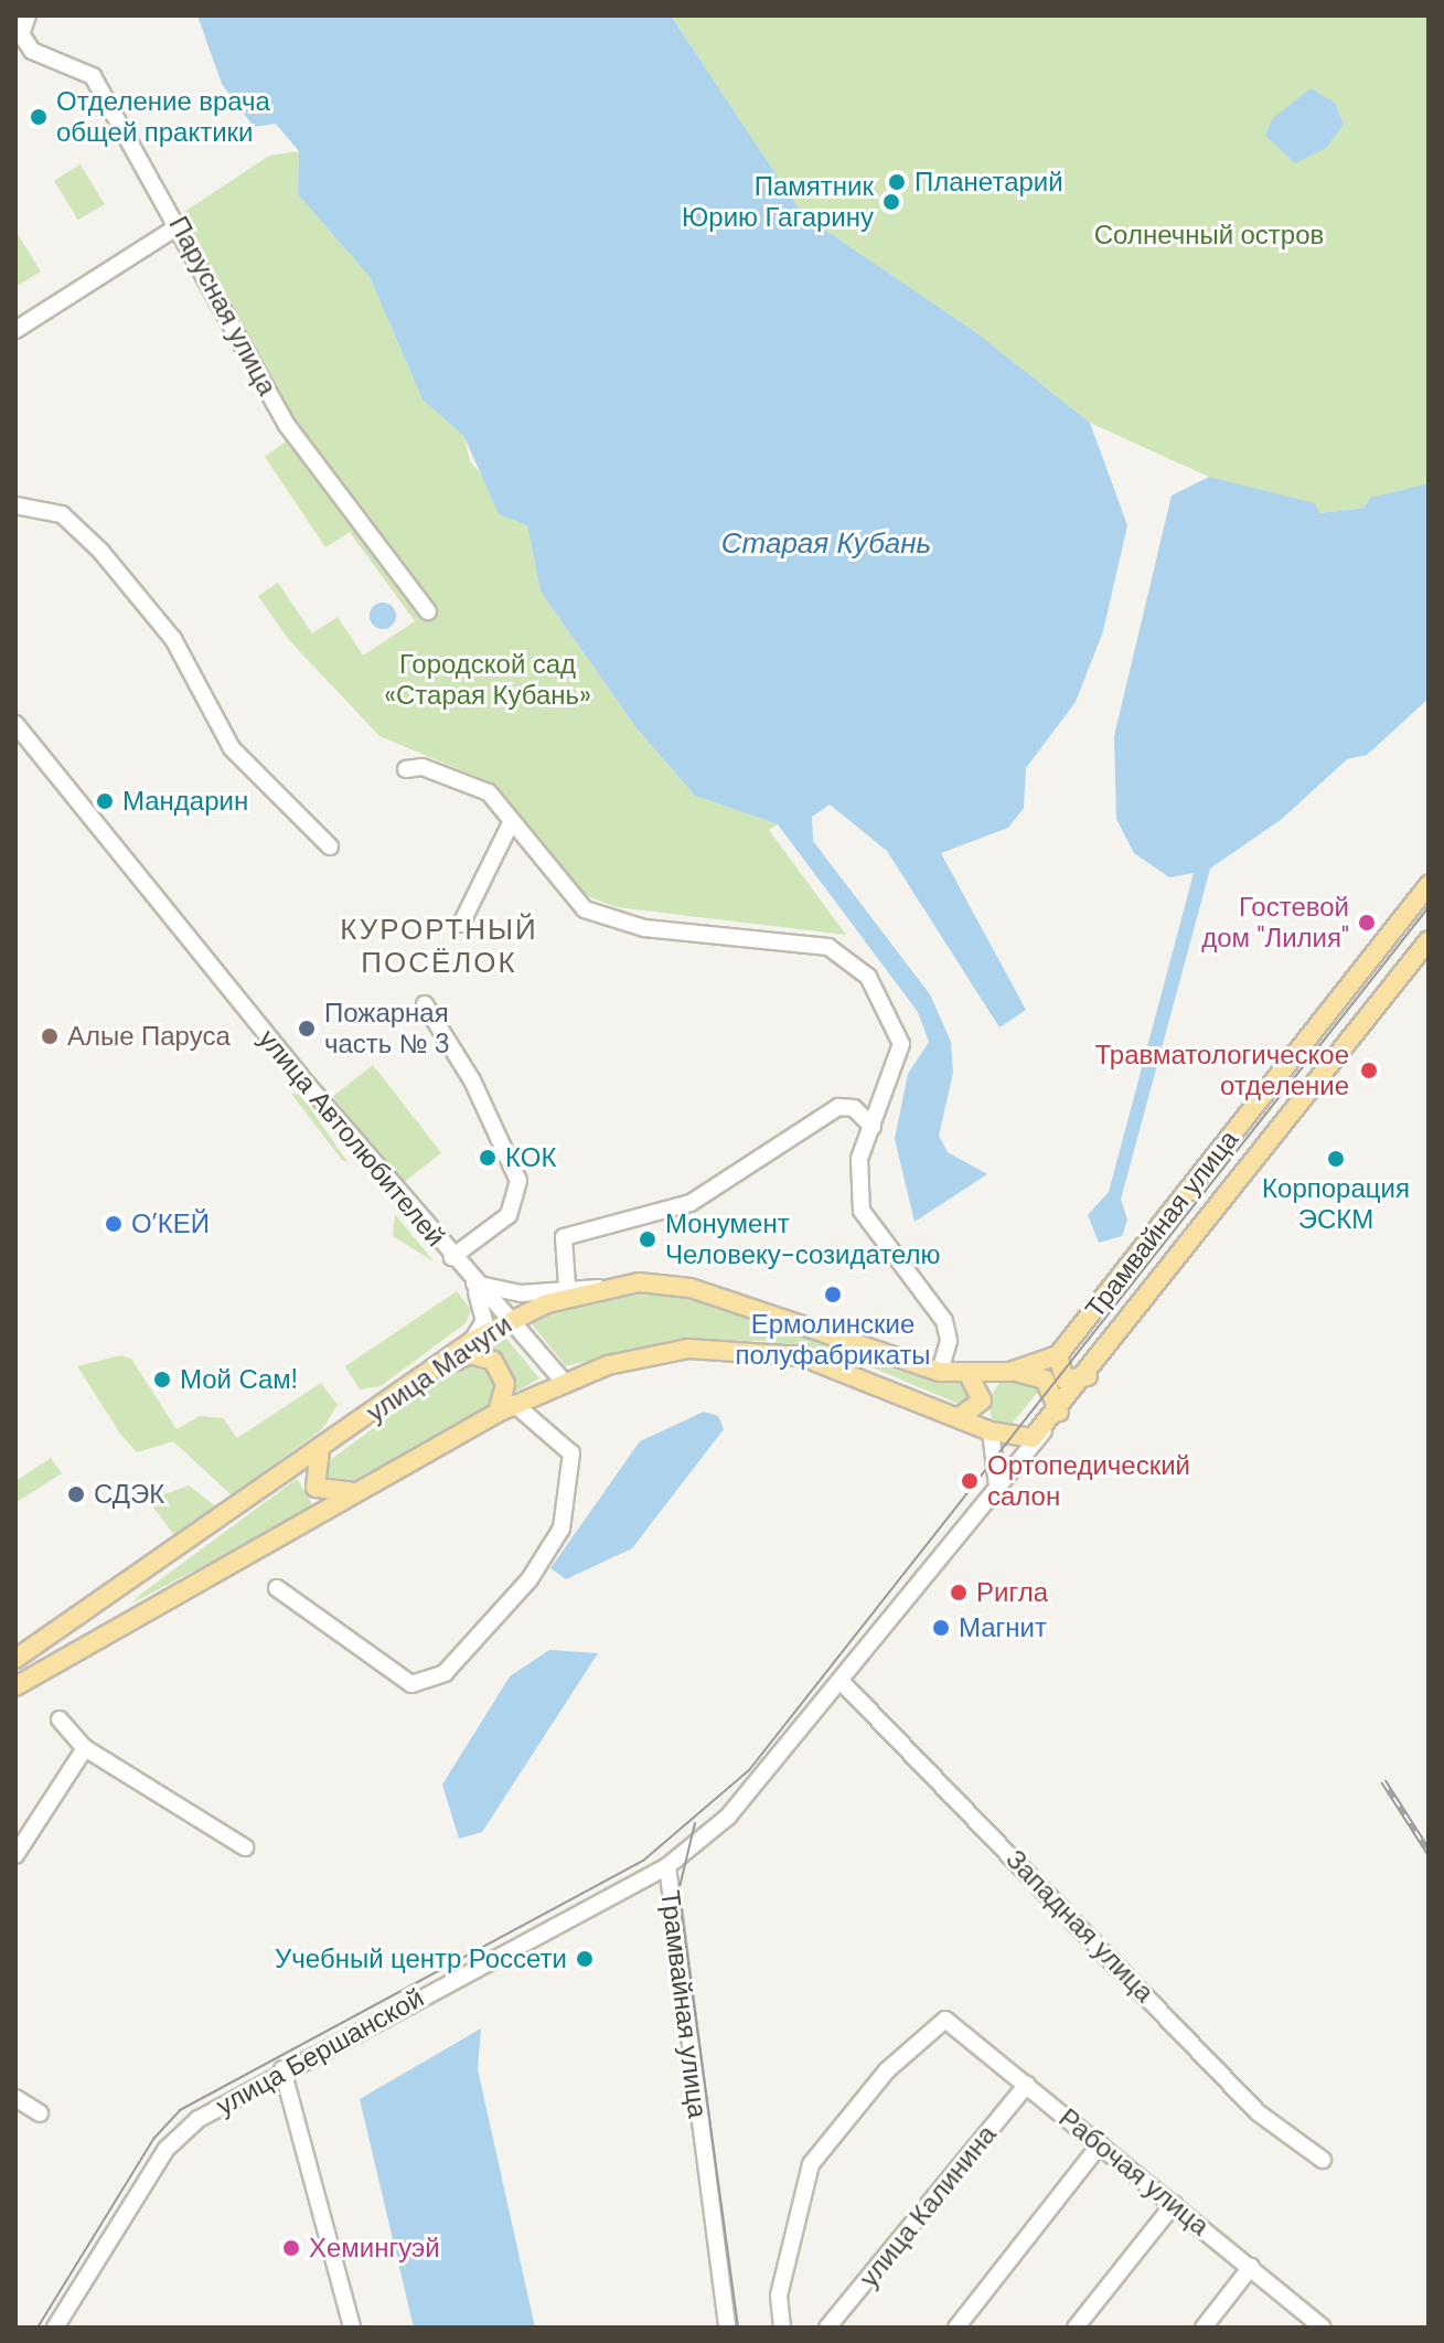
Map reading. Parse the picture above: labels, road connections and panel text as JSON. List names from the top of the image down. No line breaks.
{"streets":{"main road":["Трамвайная улица","улица Мачуги"],"street":["Парусная улица","улица Автолюбителей","Западная улица","улица Бершанской","Рабочая улица","улица Калинина"]},"crossings":[["улица Автолюбителей","улица Мачуги"],["Трамвайная улица","улица Мачуги"],["Трамвайная улица","Западная улица"],["Трамвайная улица","улица Бершанской"],["Рабочая улица","улица Калинина"]],"districts":["КУРОРТНЫЙ ПОСЁЛОК"],"water":["Старая Кубань"],"parks":["Солнечный остров","Городской сад «Старая Кубань»"],"places":["Отделение врача общей практики","Планетарий","Памятник Юрию Гагарину","Мандарин","Гостевой дом \"Лилия\"","Пожарная часть № 3","Алые Паруса","Травматологическое отделение","КОК","Корпорация ЭСКМ","О’КЕЙ","Монумент Человеку-созидателю","Ермолинские полуфабрикаты","Мой Сам!","Ортопедический салон","СДЭК","Ригла","Магнит","Учебный центр Россети","Хемингуэй"]}
